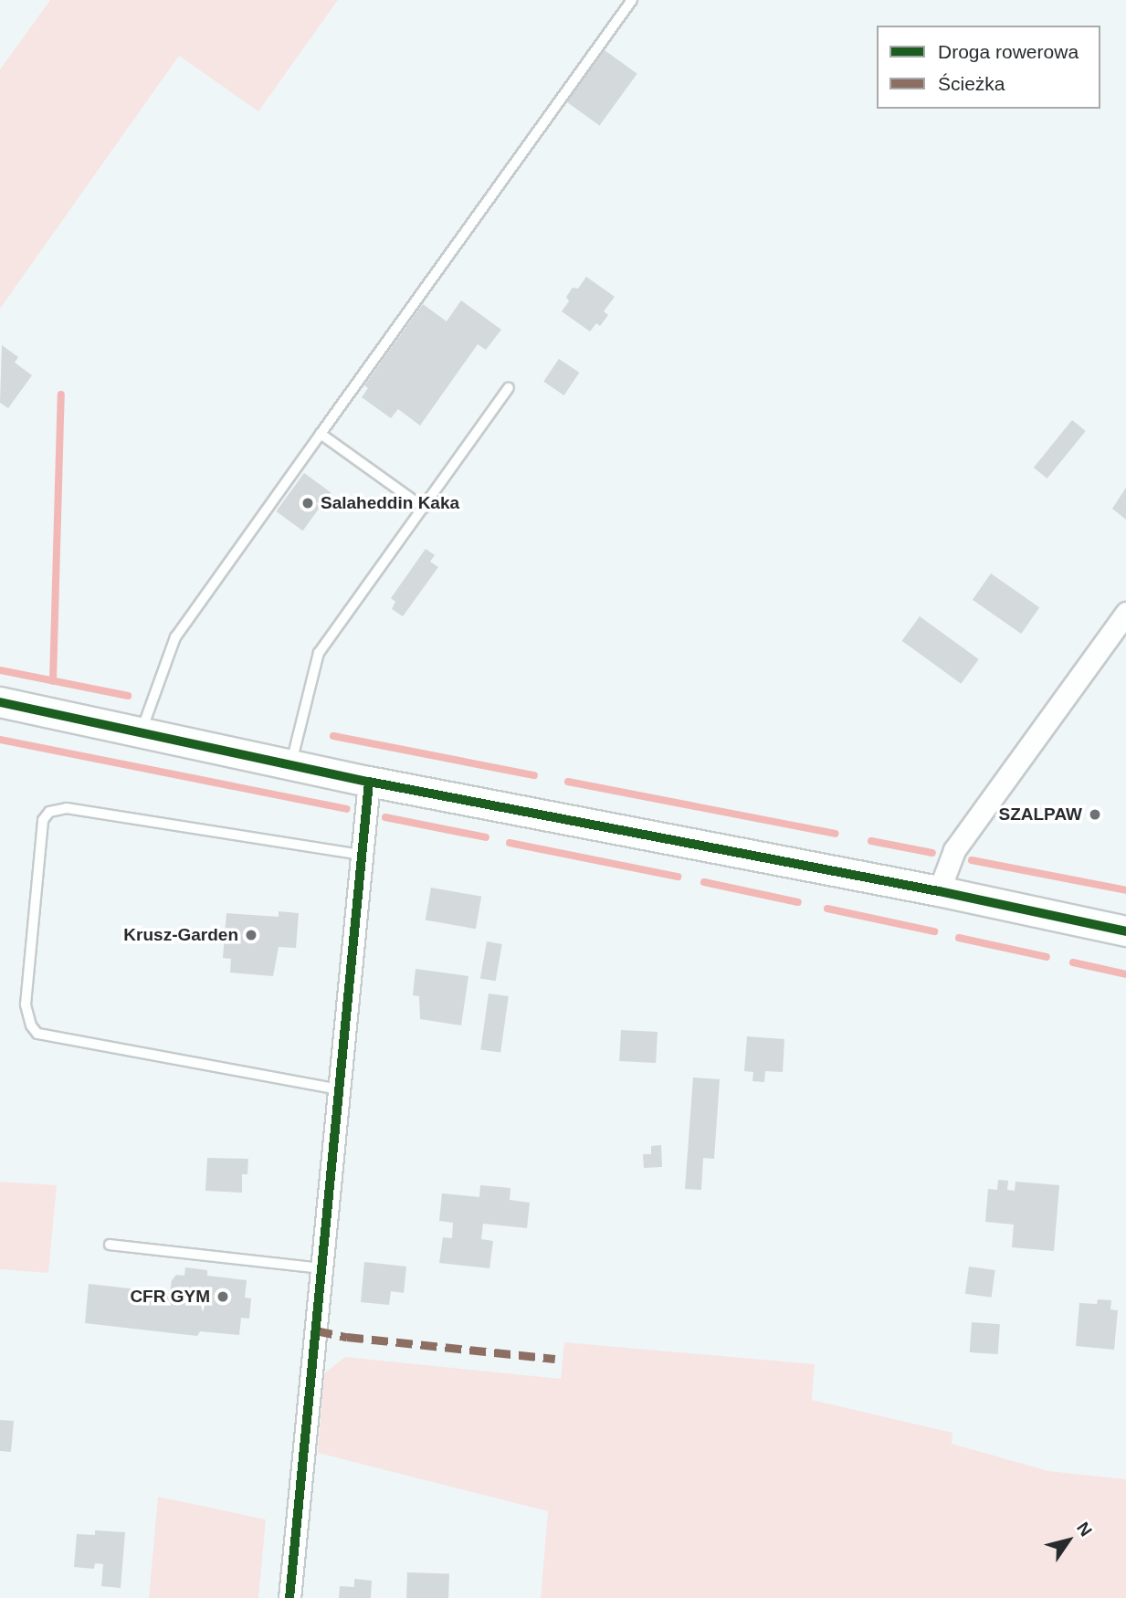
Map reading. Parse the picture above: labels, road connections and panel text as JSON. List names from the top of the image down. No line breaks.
{"places":["Salaheddin Kaka","SZALPAW","Krusz-Garden","CFR GYM"],"legend":["Droga rowerowa","Ścieżka"],"north":"top right"}
